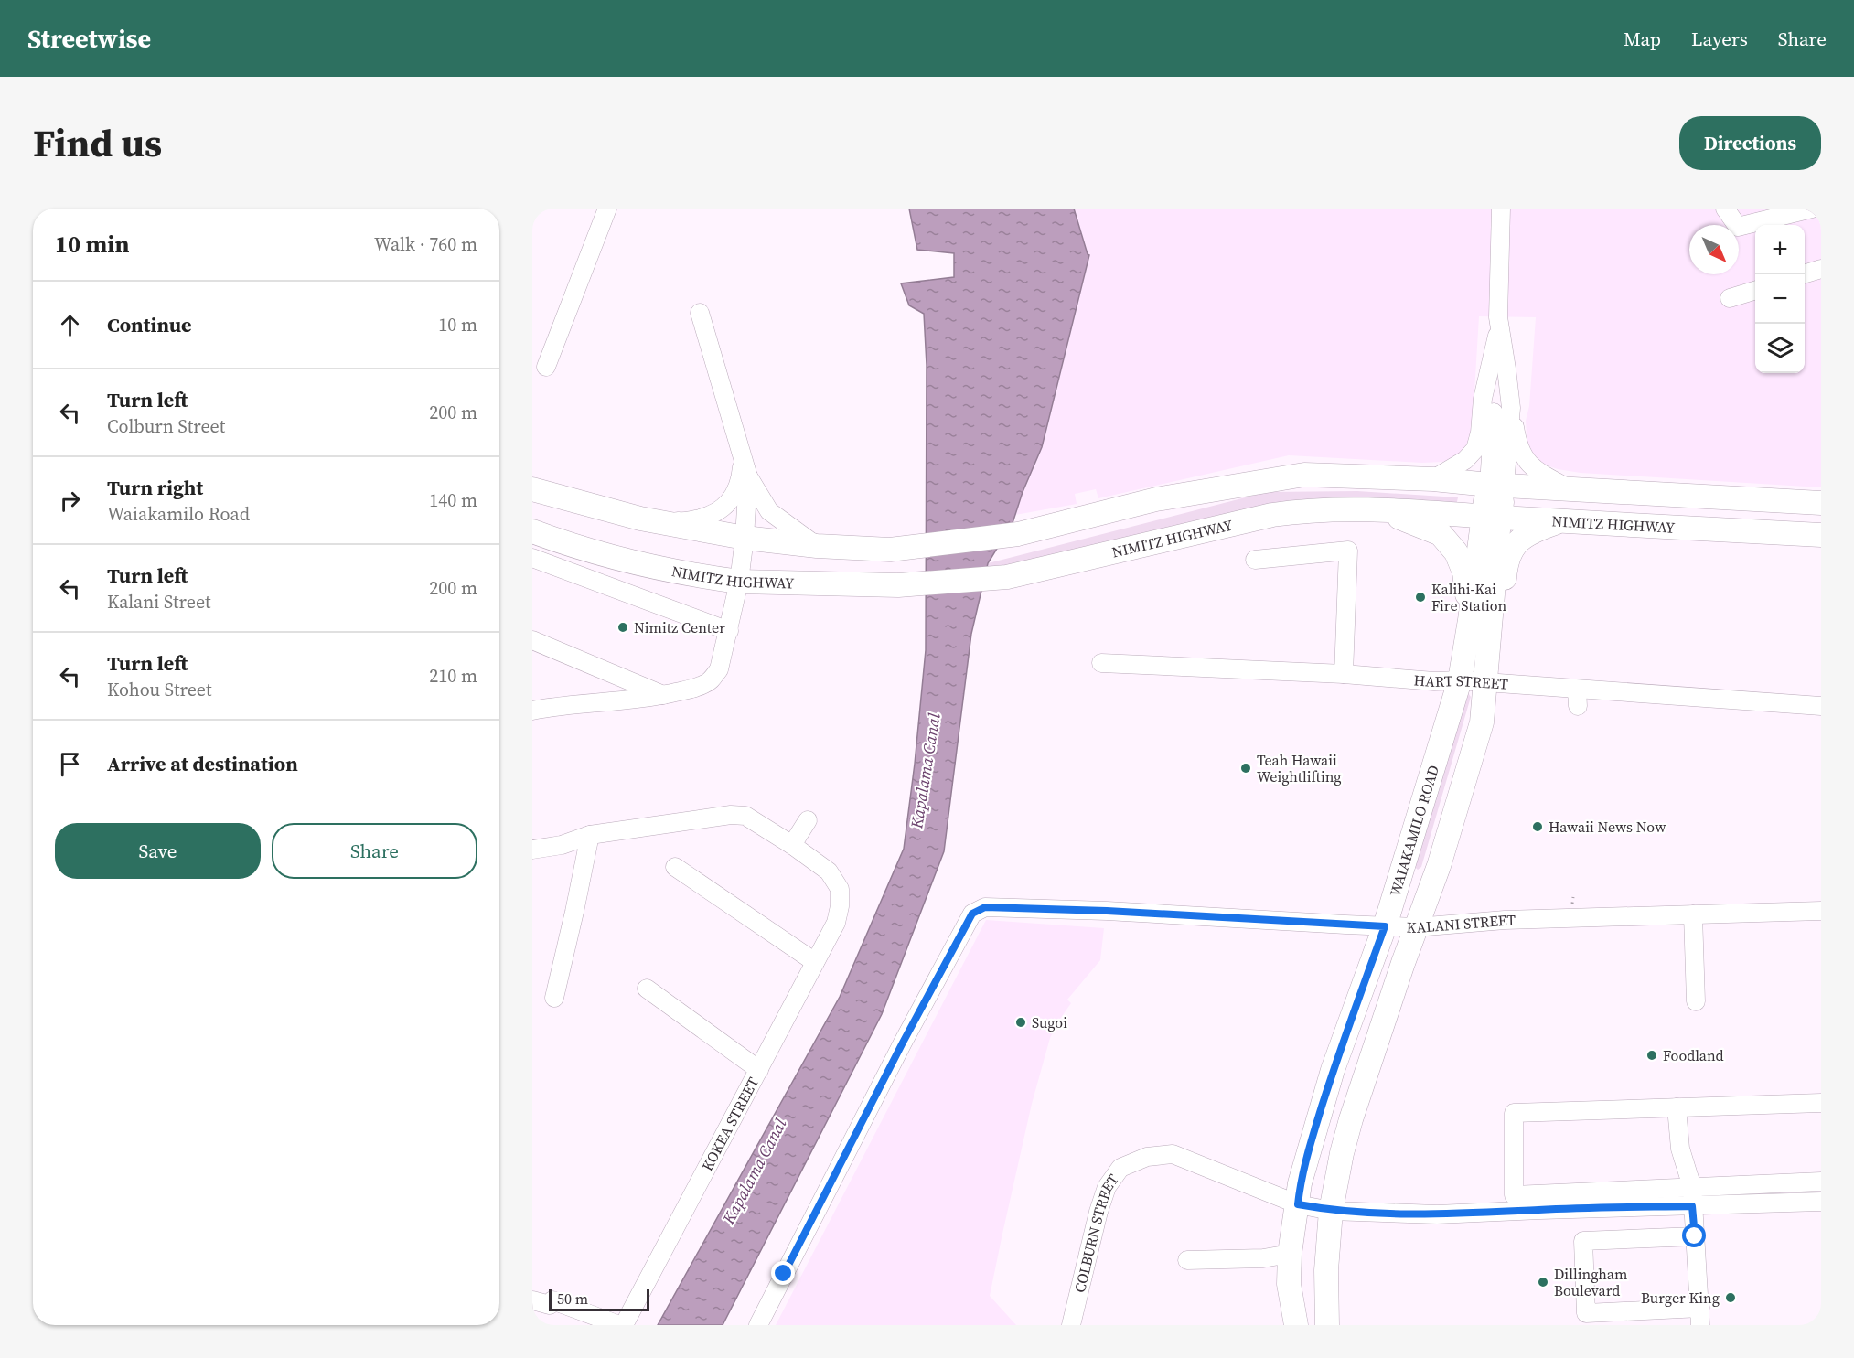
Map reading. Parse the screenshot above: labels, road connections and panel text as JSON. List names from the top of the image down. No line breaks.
{"streets":{"main road":["NIMITZ HIGHWAY","WAIAKAMILO ROAD"],"street":["HART STREET","KALANI STREET","KOKEA STREET","COLBURN STREET"]},"crossings":[["NIMITZ HIGHWAY","WAIAKAMILO ROAD"],["HART STREET","WAIAKAMILO ROAD"],["WAIAKAMILO ROAD","KALANI STREET"],["WAIAKAMILO ROAD","COLBURN STREET"]],"water":["Kapalama Canal"],"places":["Kalihi-Kai Fire Station","Nimitz Center","Teah Hawaii Weightlifting","Hawaii News Now","Sugoi","Foodland","Dillingham Boulevard","Burger King"],"scale_bar":"50 m","north":"bottom right","page":{"header":"Streetwise","nav":["Map","Layers","Share"],"title":"Find us","buttons":["Directions",["Save","Share"]],"heading":["10 min","Walk · 760 m"],"map_buttons":["+","−"],"list":[["Continue","10 m"],["Turn left","Colburn Street","200 m"],["Turn right","Waiakamilo Road","140 m"],["Turn left","Kalani Street","200 m"],["Turn left","Kohou Street","210 m"],"Arrive at destination"],"scale":"50 m"}}
